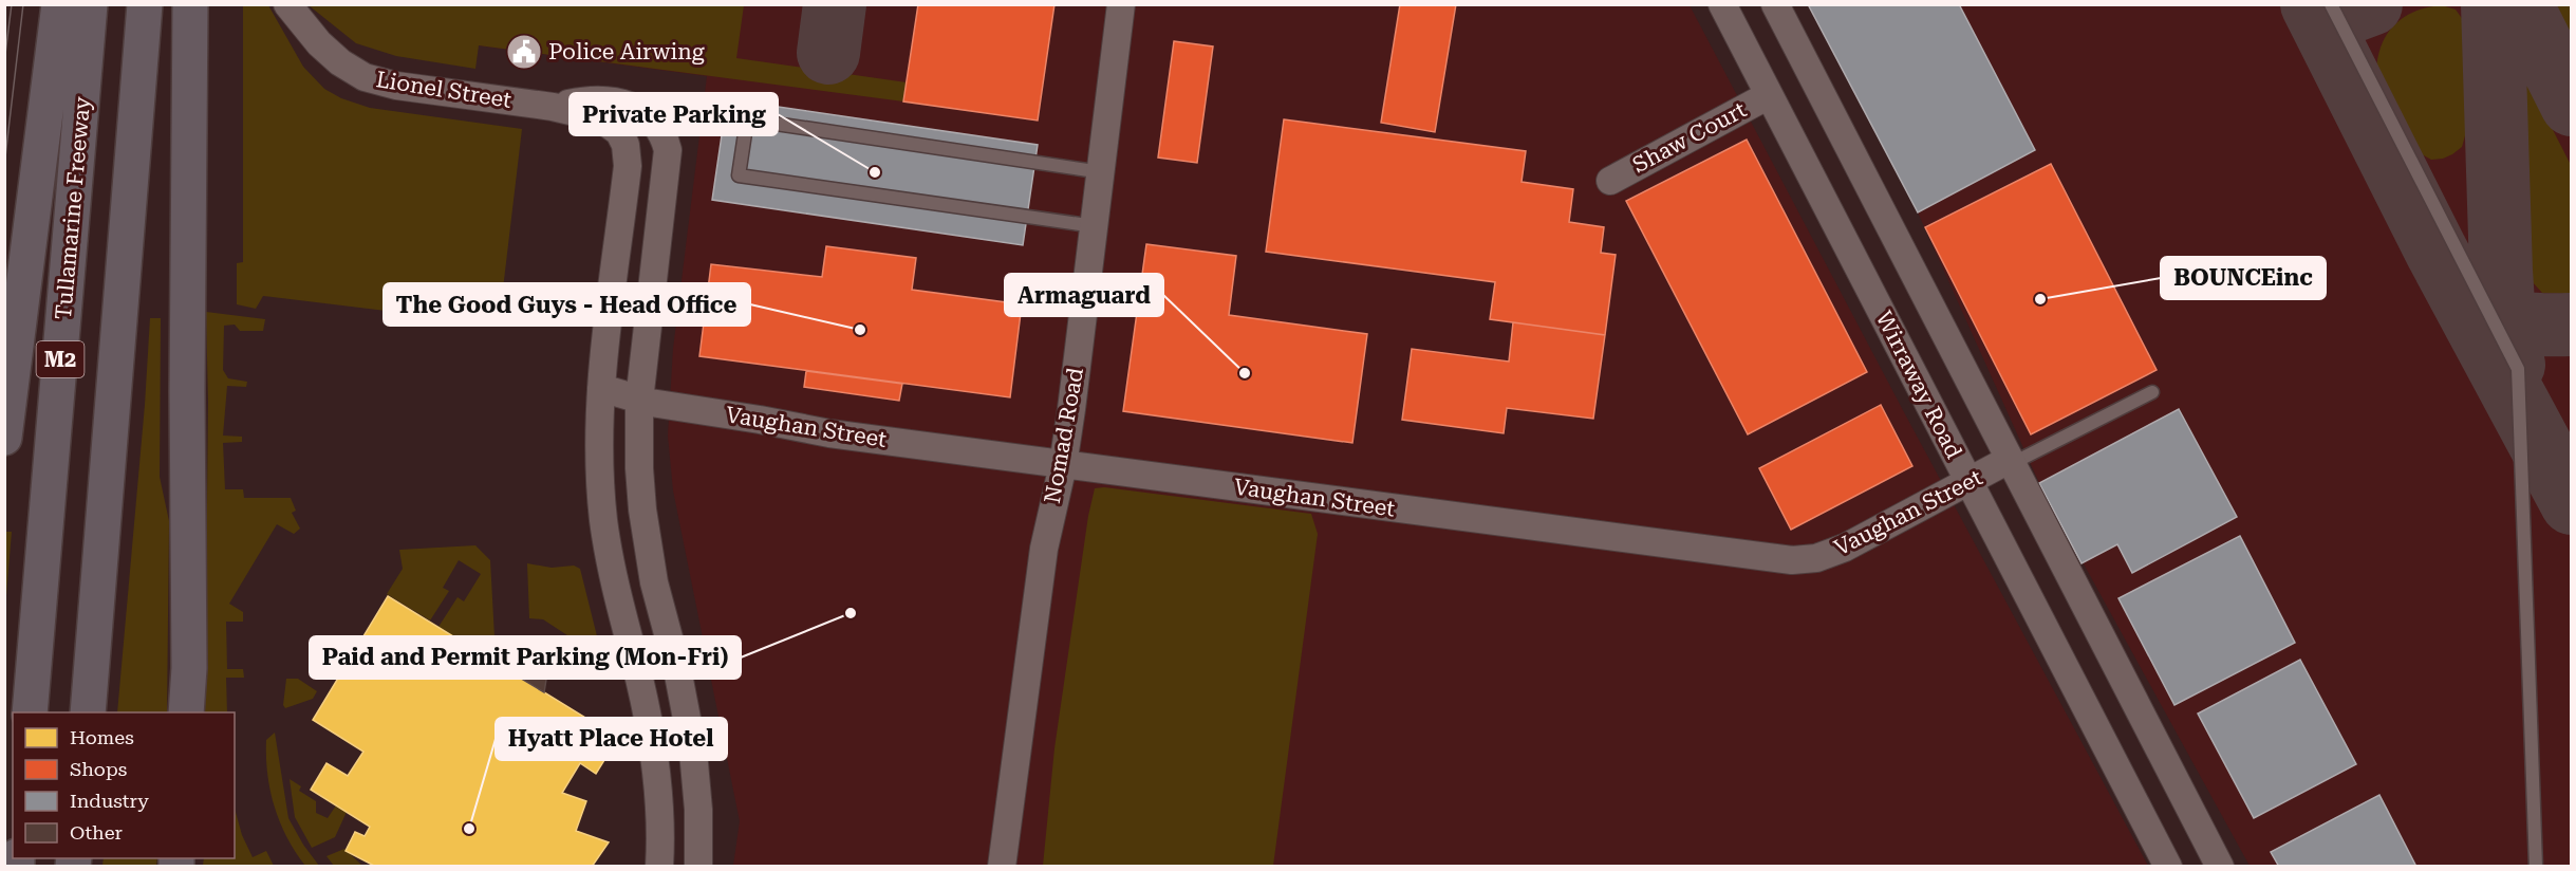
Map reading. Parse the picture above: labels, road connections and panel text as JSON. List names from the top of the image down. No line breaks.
{"streets":{"highway":["Tullamarine Freeway","M2"],"street":["Lionel Street","Shaw Court","Wirraway Road","Vaughan Street","Nomad Road"]},"crossings":[["Shaw Court","Wirraway Road"],["Wirraway Road","Vaughan Street"],["Vaughan Street","Nomad Road"]],"places":{"public building":["Police Airwing"],"other":["Private Parking","BOUNCEinc","The Good Guys - Head Office","Armaguard","Paid and Permit Parking (Mon-Fri)","Hyatt Place Hotel"]},"legend":["Homes","Shops","Industry","Other"]}
